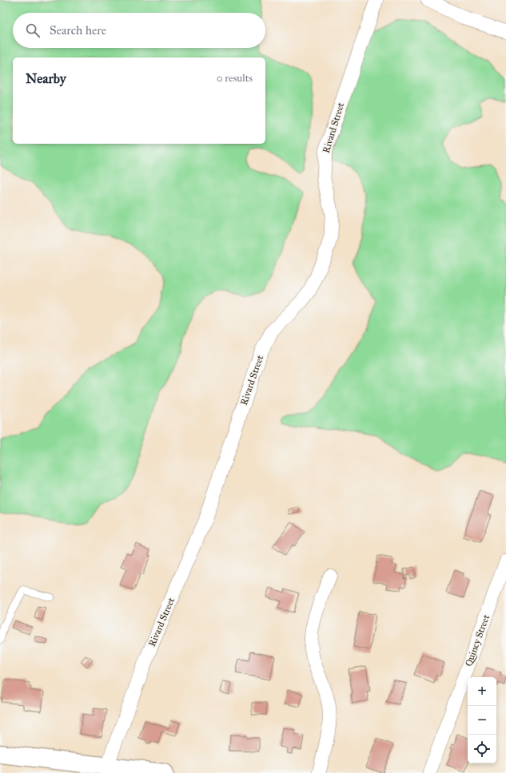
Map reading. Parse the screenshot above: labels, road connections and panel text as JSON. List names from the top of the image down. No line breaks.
{"streets":{"street":["Rivard Street","Quincy Street"]},"page":{"search":"Search here","heading":["Nearby","0 results"],"map_buttons":["+","−"]}}
